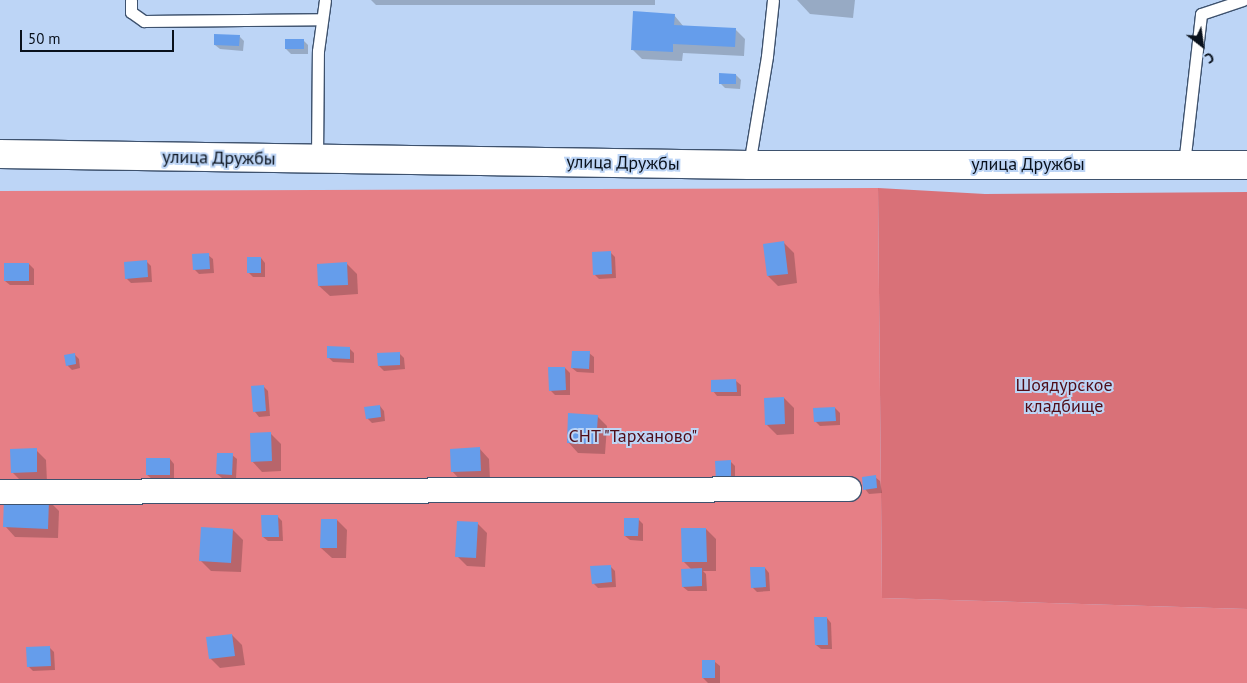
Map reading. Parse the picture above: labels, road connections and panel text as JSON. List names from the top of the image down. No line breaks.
{"streets":{"main road":["улица Дружбы"]},"parks":["Шоядурское кладбище","СНТ \"Тарханово\""],"scale_bar":"50 m","north":"bottom right"}
